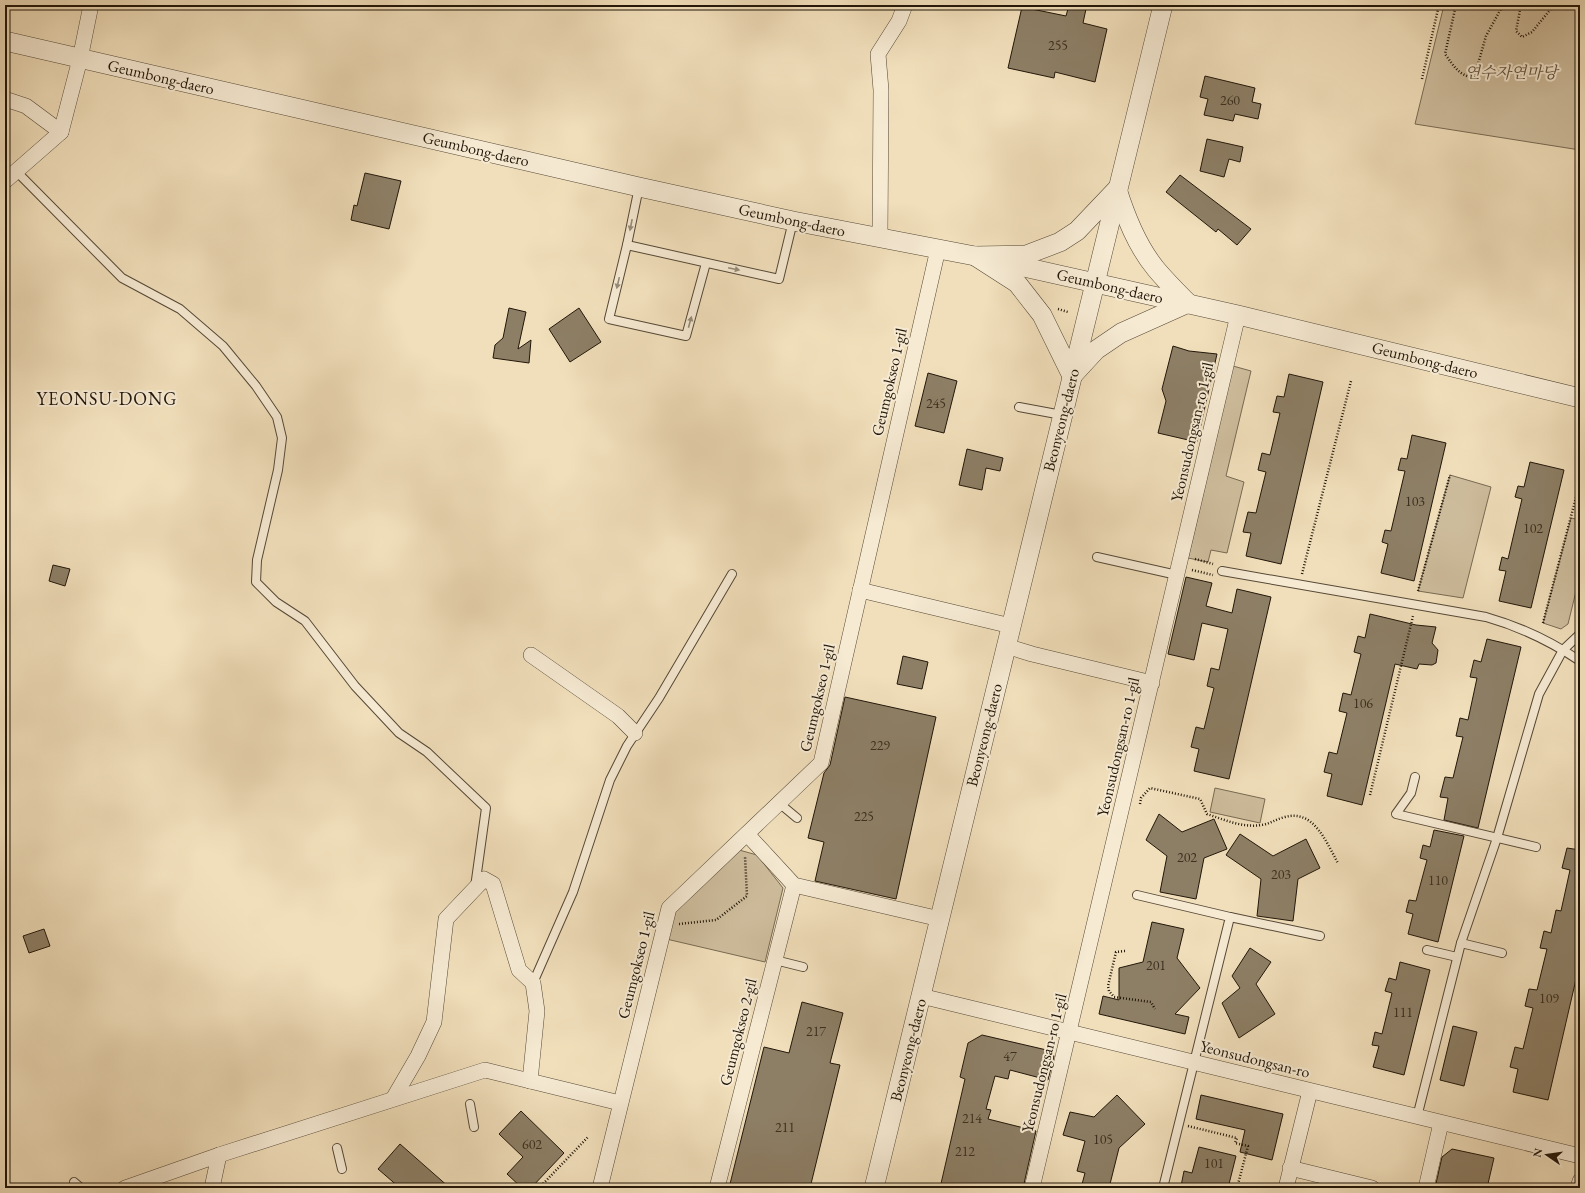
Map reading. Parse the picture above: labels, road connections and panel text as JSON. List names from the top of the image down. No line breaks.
{"streets":{"street":["Geumbong-daero","Geumgokseo 1-gil","Beonyeong-daero","Yeonsudongsan-ro 1-gil","Geumgokseo 2-gil","Yeonsudongsan-ro"]},"crossings":[["Geumbong-daero","Geumgokseo 1-gil"],["Geumbong-daero","Beonyeong-daero"],["Geumbong-daero","Yeonsudongsan-ro 1-gil"],["Beonyeong-daero","Yeonsudongsan-ro"],["Yeonsudongsan-ro 1-gil","Yeonsudongsan-ro"]],"districts":["YEONSU-DONG"],"parks":["연수자연마당"],"house_numbers":["255","260","245","103","102","106","229","225","202","203","110","201","109","111","217","47","214","211","105","602","212","101"],"north":"left"}
